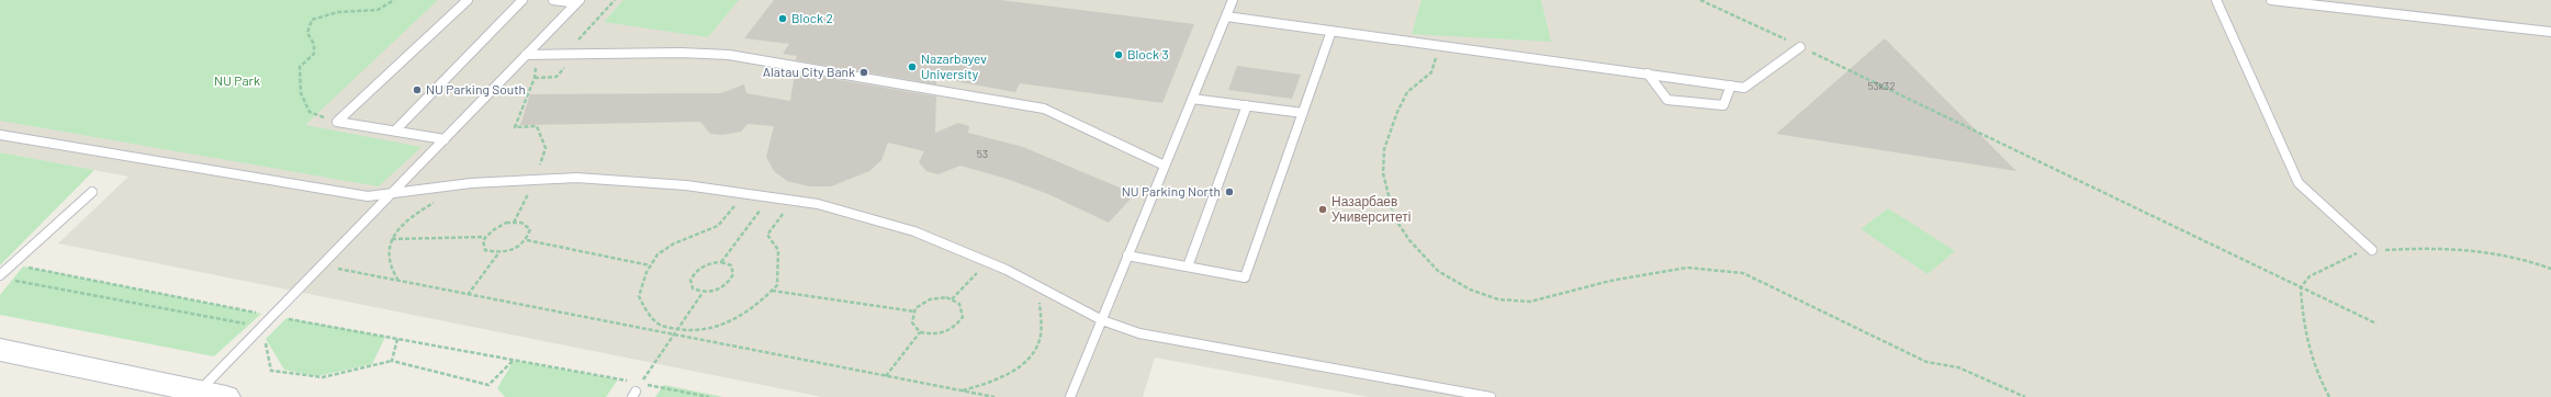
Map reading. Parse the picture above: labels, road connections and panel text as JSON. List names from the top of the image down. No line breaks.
{"parks":["NU Park"],"places":["Block 2","Block 3","Nazarbayev University","Alatau City Bank","NU Parking South","NU Parking North","Назарбаев Университеті"],"house_numbers":["53к32","53"]}
